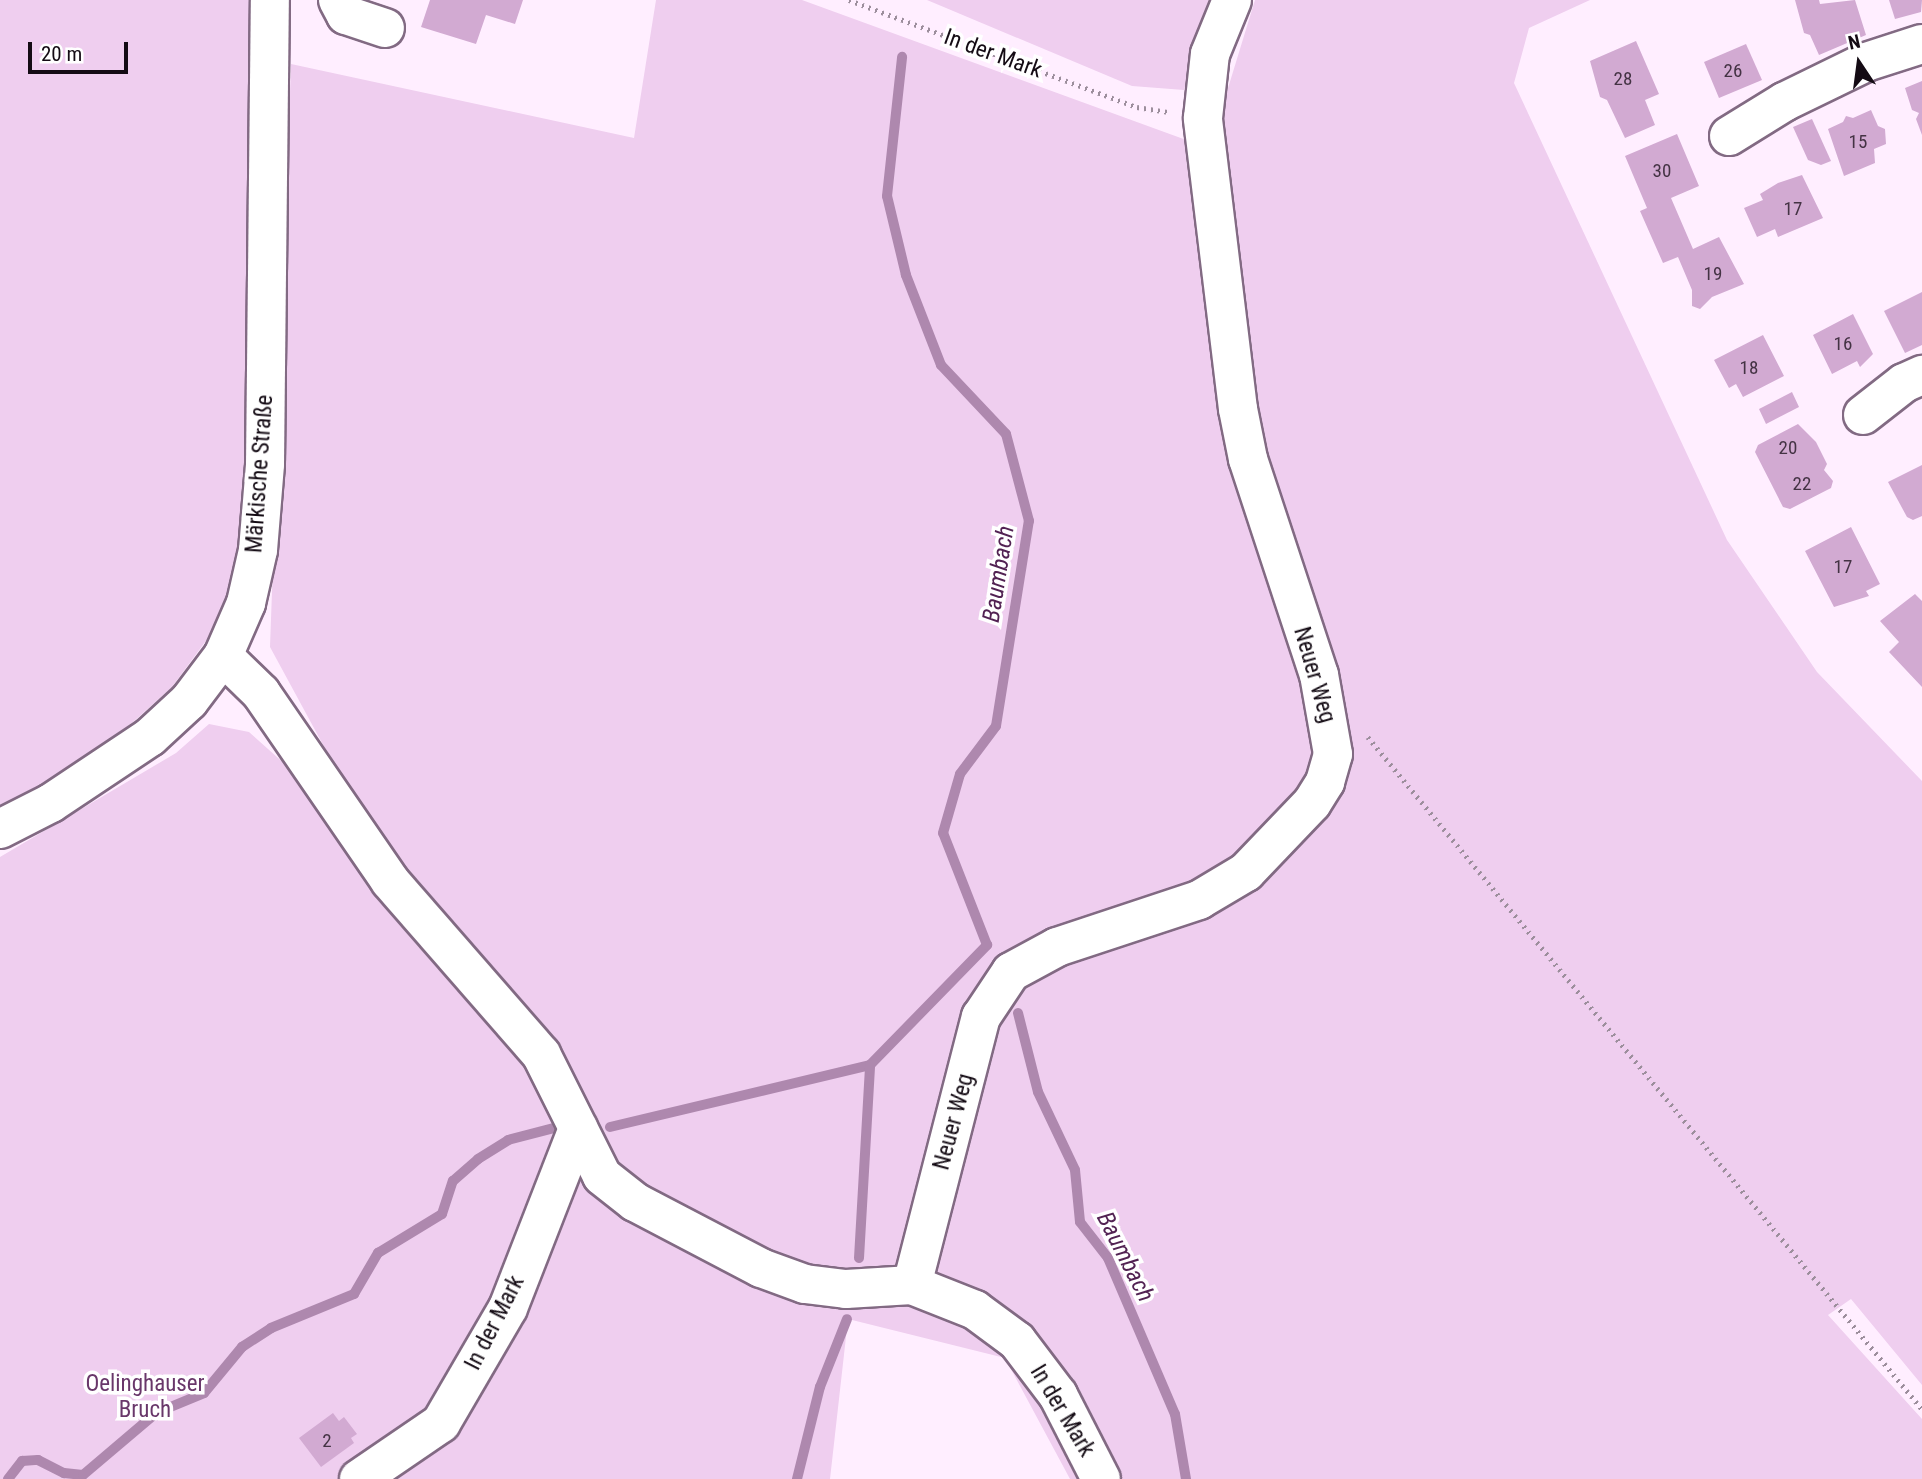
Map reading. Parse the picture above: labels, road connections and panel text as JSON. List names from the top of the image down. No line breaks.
{"streets":{"street":["In der Mark","Märkische Straße","Neuer Weg"]},"crossings":[["In der Mark","Neuer Weg"]],"water":["Baumbach"],"parks":["Oelinghauser Bruch"],"house_numbers":["26","28","15","30","17","19","16","18","20","22","17","2"],"scale_bar":"20 m","north":"top"}
